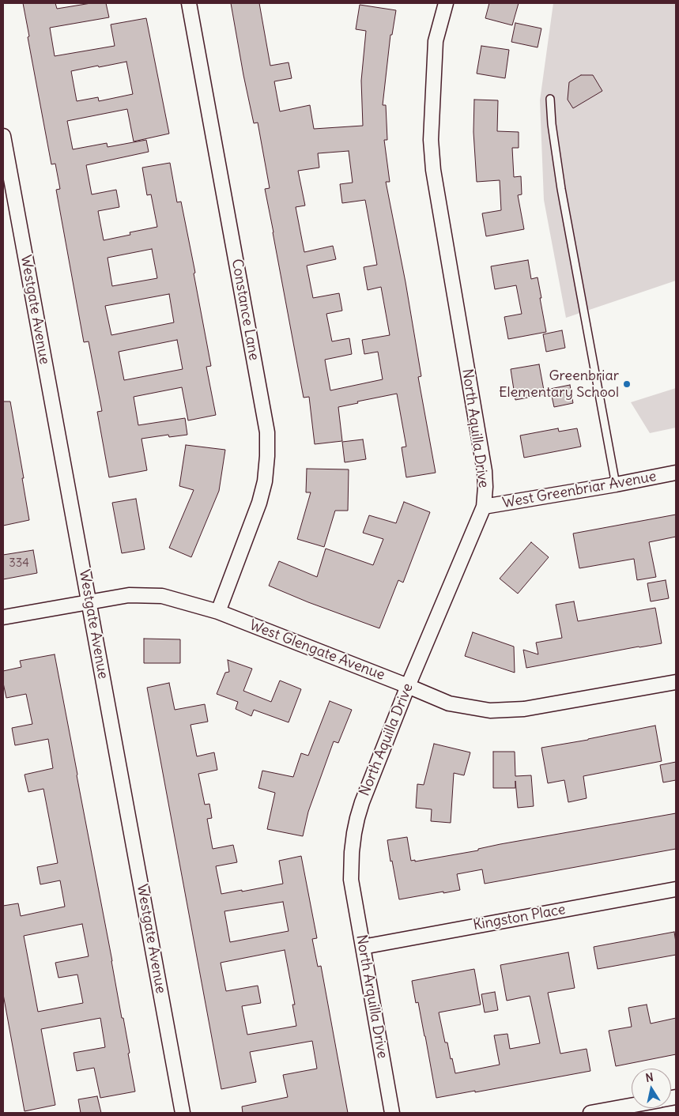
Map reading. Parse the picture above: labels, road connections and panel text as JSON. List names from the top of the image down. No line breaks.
{"streets":{"street":["Westgate Avenue","Constance Lane","North Aquilla Drive","West Greenbriar Avenue","West Glengate Avenue","Kingston Place","North Arquilla Drive"]},"crossings":[["Westgate Avenue","West Glengate Avenue"],["Constance Lane","West Glengate Avenue"],["North Aquilla Drive","West Greenbriar Avenue"],["North Aquilla Drive","West Glengate Avenue"],["North Aquilla Drive","North Arquilla Drive"],["Kingston Place","North Arquilla Drive"]],"places":["Greenbriar Elementary School"],"house_numbers":["334"],"north":"top"}
